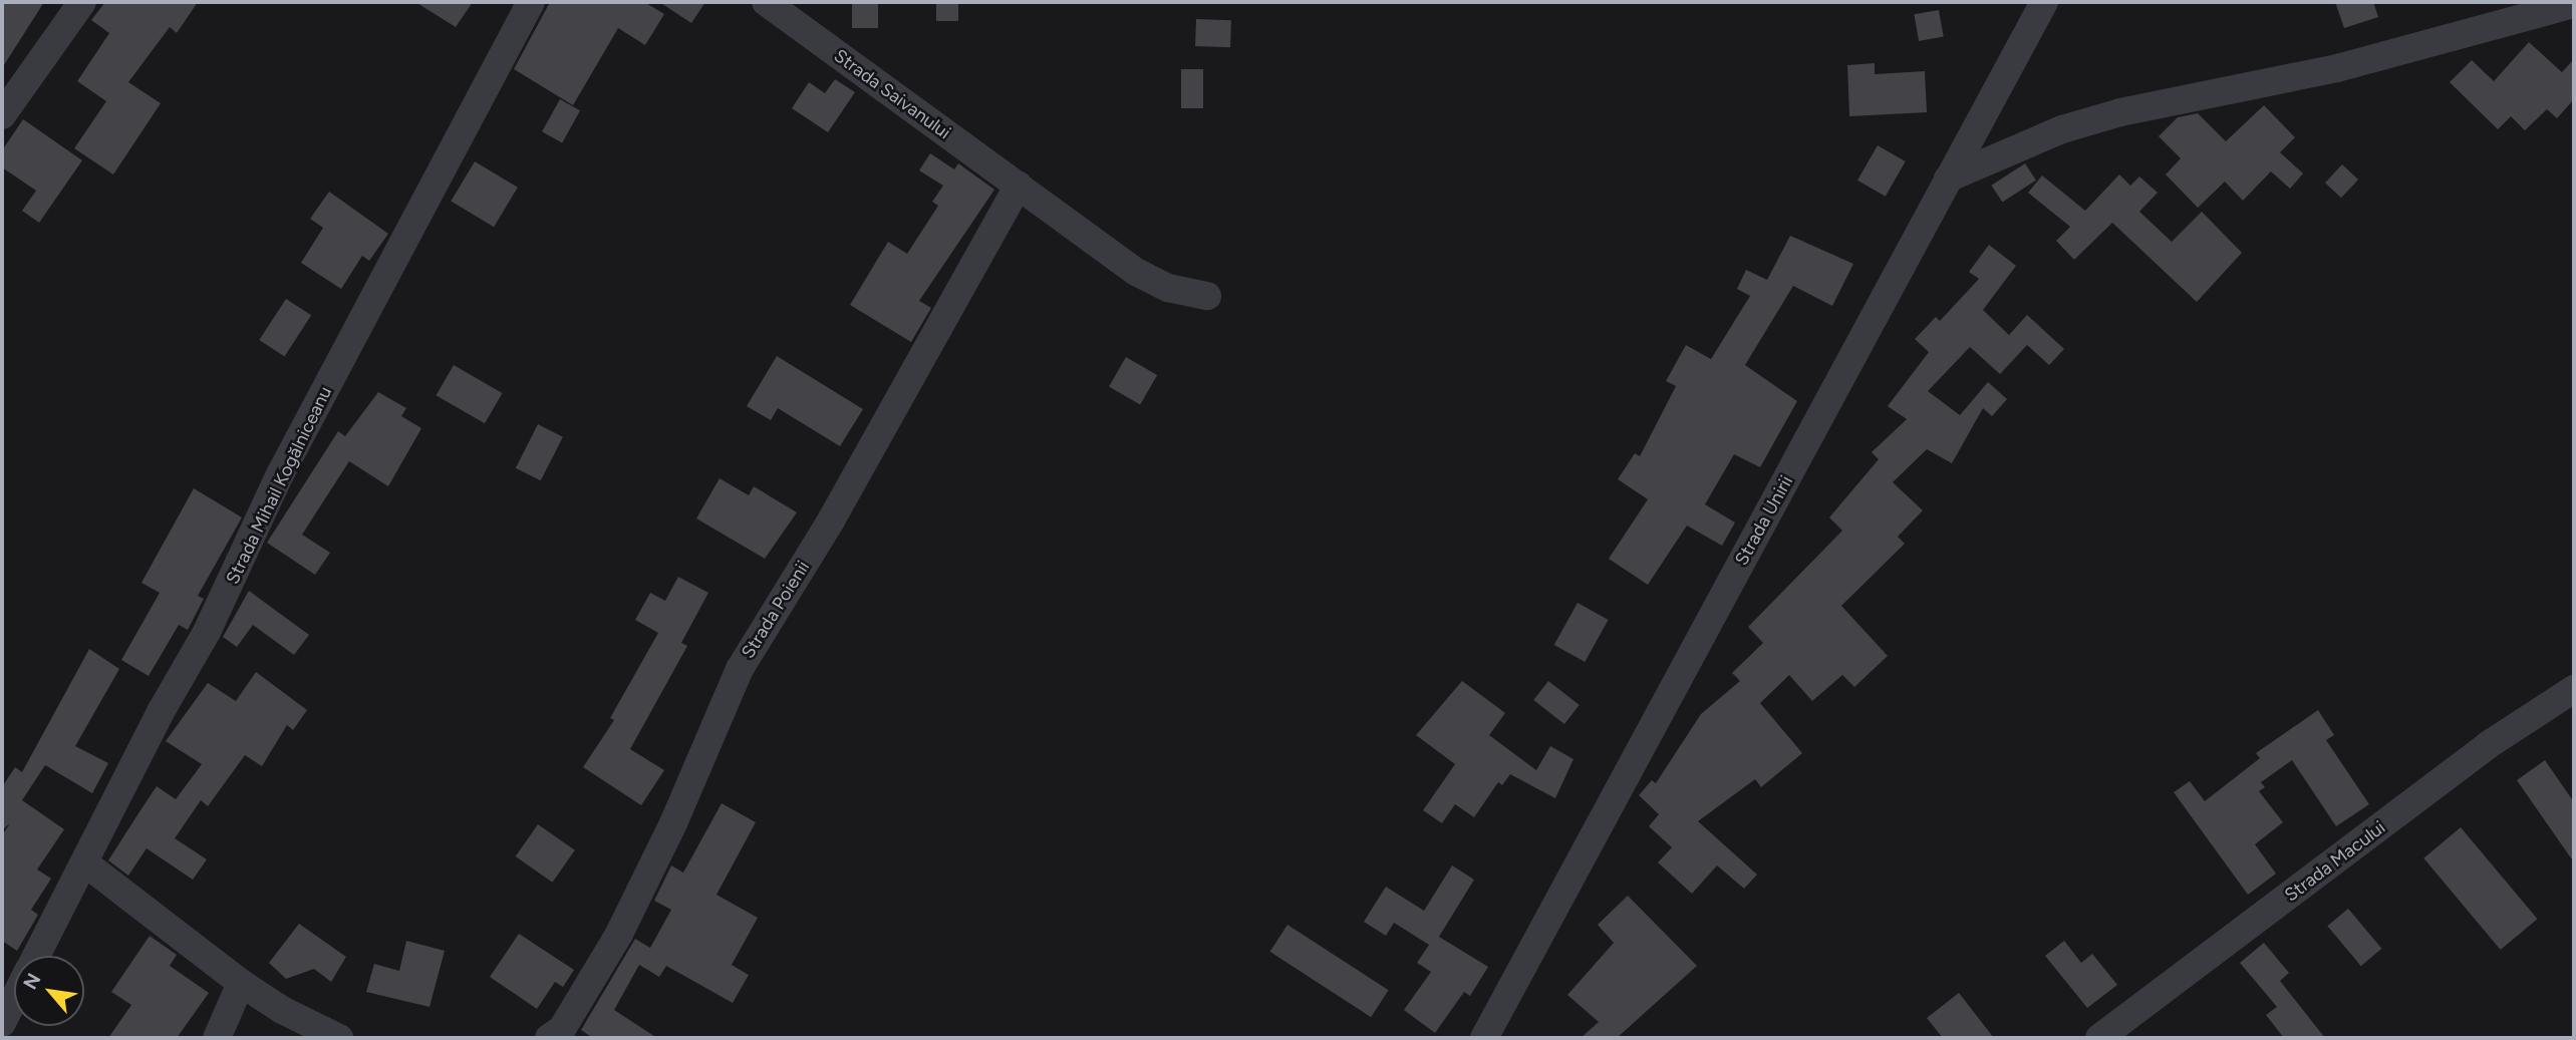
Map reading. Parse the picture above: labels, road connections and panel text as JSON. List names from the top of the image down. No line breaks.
{"streets":{"street":["Strada Saivanului","Strada Mihail Kogălniceanu","Strada Unirii","Strada Poienii","Strada Macului"]},"crossings":[["Strada Saivanului","Strada Poienii"]],"north":"top left"}
